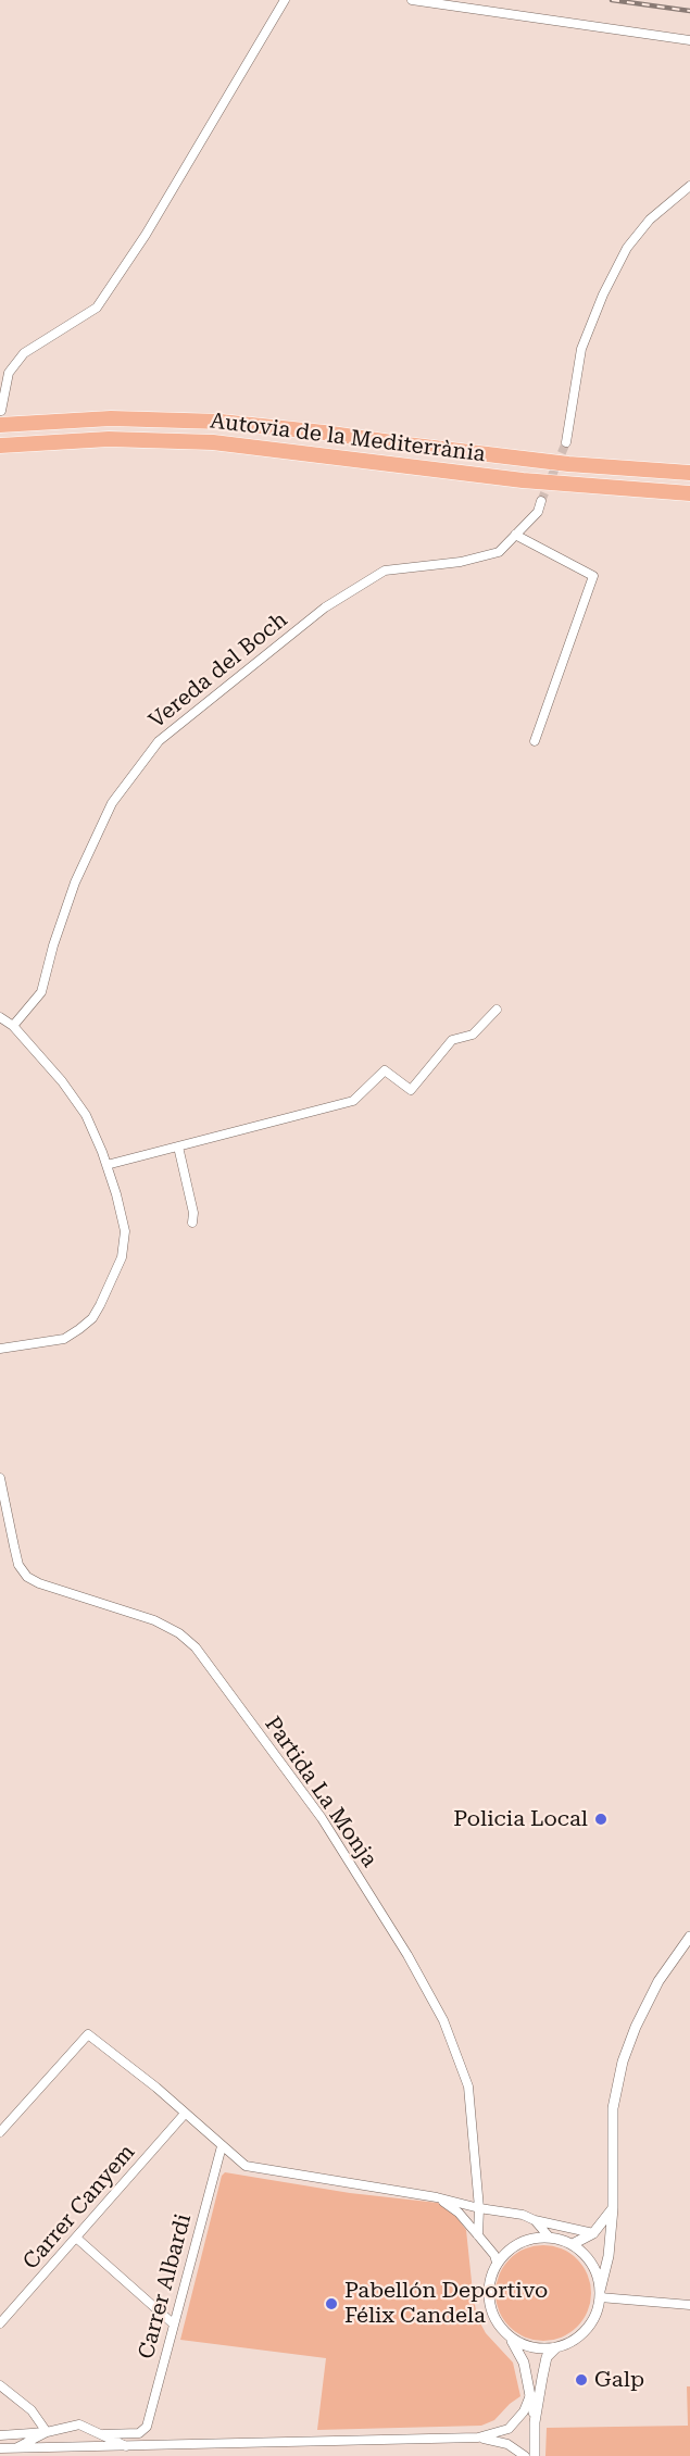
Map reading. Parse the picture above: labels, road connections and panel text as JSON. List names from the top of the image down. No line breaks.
{"streets":{"highway":["Autovia de la Mediterrània"],"street":["Vereda del Boch","Partida La Monja","Carrer Canyem","Carrer Albardi"]},"places":["Policia Local","Pabellón Deportivo Félix Candela","Galp"]}
